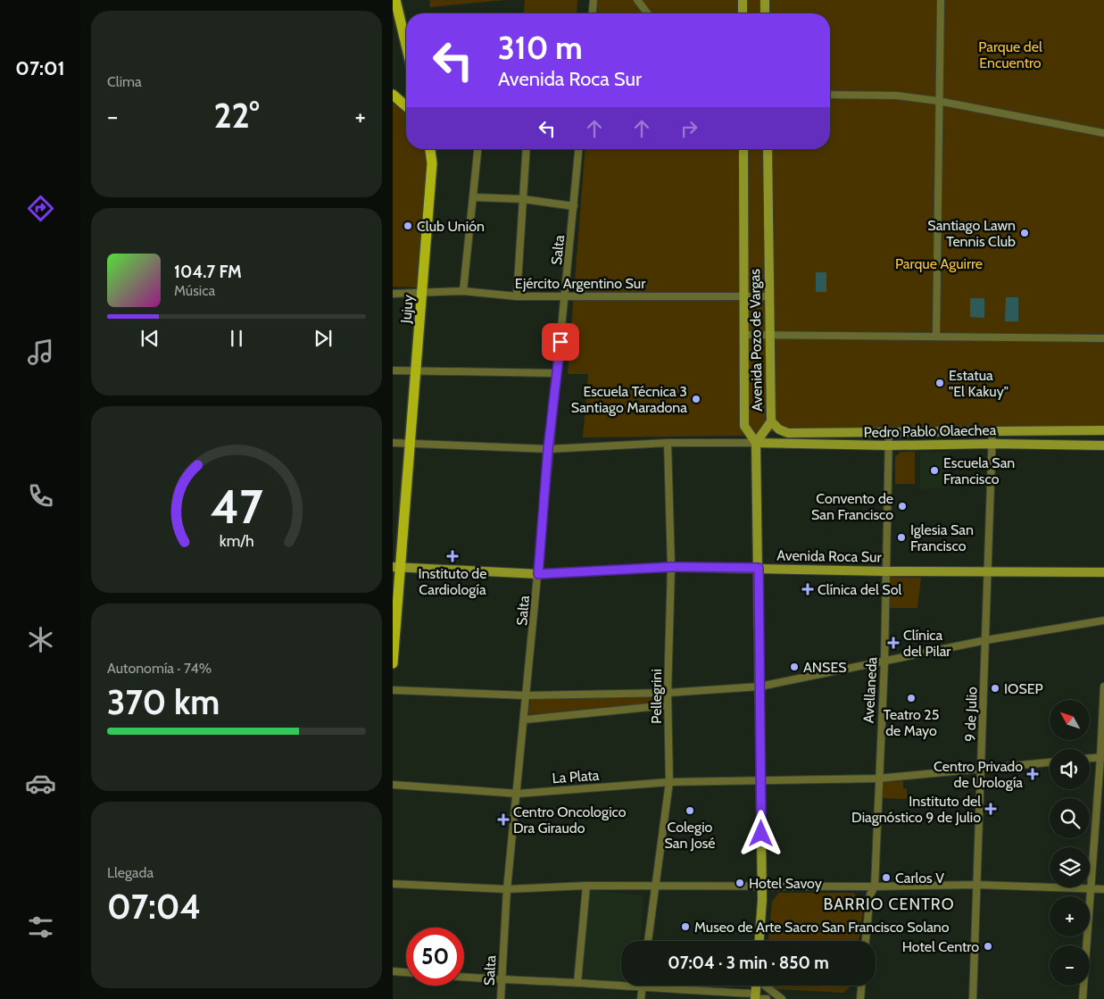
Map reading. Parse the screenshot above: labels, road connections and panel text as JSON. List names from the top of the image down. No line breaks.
{"streets":{"main road":["Jujuy"],"street":["Salta","Ejército Argentino Sur","Avenida Pozo de Vargas","Pedro Pablo Olaechea","Avenida Roca Sur","Avellaneda","Pellegrini","9 de Julio","La Plata"]},"crossings":[["Salta","Ejército Argentino Sur"],["Salta","Avenida Roca Sur"],["Salta","La Plata"],["Ejército Argentino Sur","Jujuy"],["Ejército Argentino Sur","Avenida Pozo de Vargas"],["Jujuy","Avenida Roca Sur"],["Avenida Pozo de Vargas","Pedro Pablo Olaechea"],["Pedro Pablo Olaechea","Avellaneda"],["Pedro Pablo Olaechea","9 de Julio"],["Avenida Roca Sur","Avellaneda"],["Avenida Roca Sur","Pellegrini"],["Avenida Roca Sur","9 de Julio"],["Avellaneda","La Plata"],["Pellegrini","La Plata"],["9 de Julio","La Plata"]],"districts":["BARRIO CENTRO"],"parks":["Parque del Encuentro","Parque Aguirre"],"places":{"other":["Club Unión","Santiago Lawn Tennis Club","Estatua \"El Kakuy\"","Escuela Técnica 3 Santiago Maradona","Escuela San Francisco","Convento de San Francisco","Iglesia San Francisco","ANSES","IOSEP","Teatro 25 de Mayo","Colegio San José","Carlos V","Hotel Savoy","Museo de Arte Sacro San Francisco Solano","Hotel Centro"],"health":["Instituto de Cardiología","Clínica del Sol","Clínica del Pilar","Centro Privado de Urología","Instituto del Diagnóstico 9 de Julio","Centro Oncologico Dra Giraudo"]},"north":"top left","page":{"tabs":"07:01","tile":["Clima",["Autonomía · 74%","370 km"],["Llegada","07:04"]],"turn":["310 m","Avenida Roca Sur"],"heat":["−","22°","+"],"song":["104.7 FM","Música"],"map_buttons":["+","−"],"limit":"50","trip":"07:04 · 3 min · 850 m","gauge":["47","km/h"]}}
